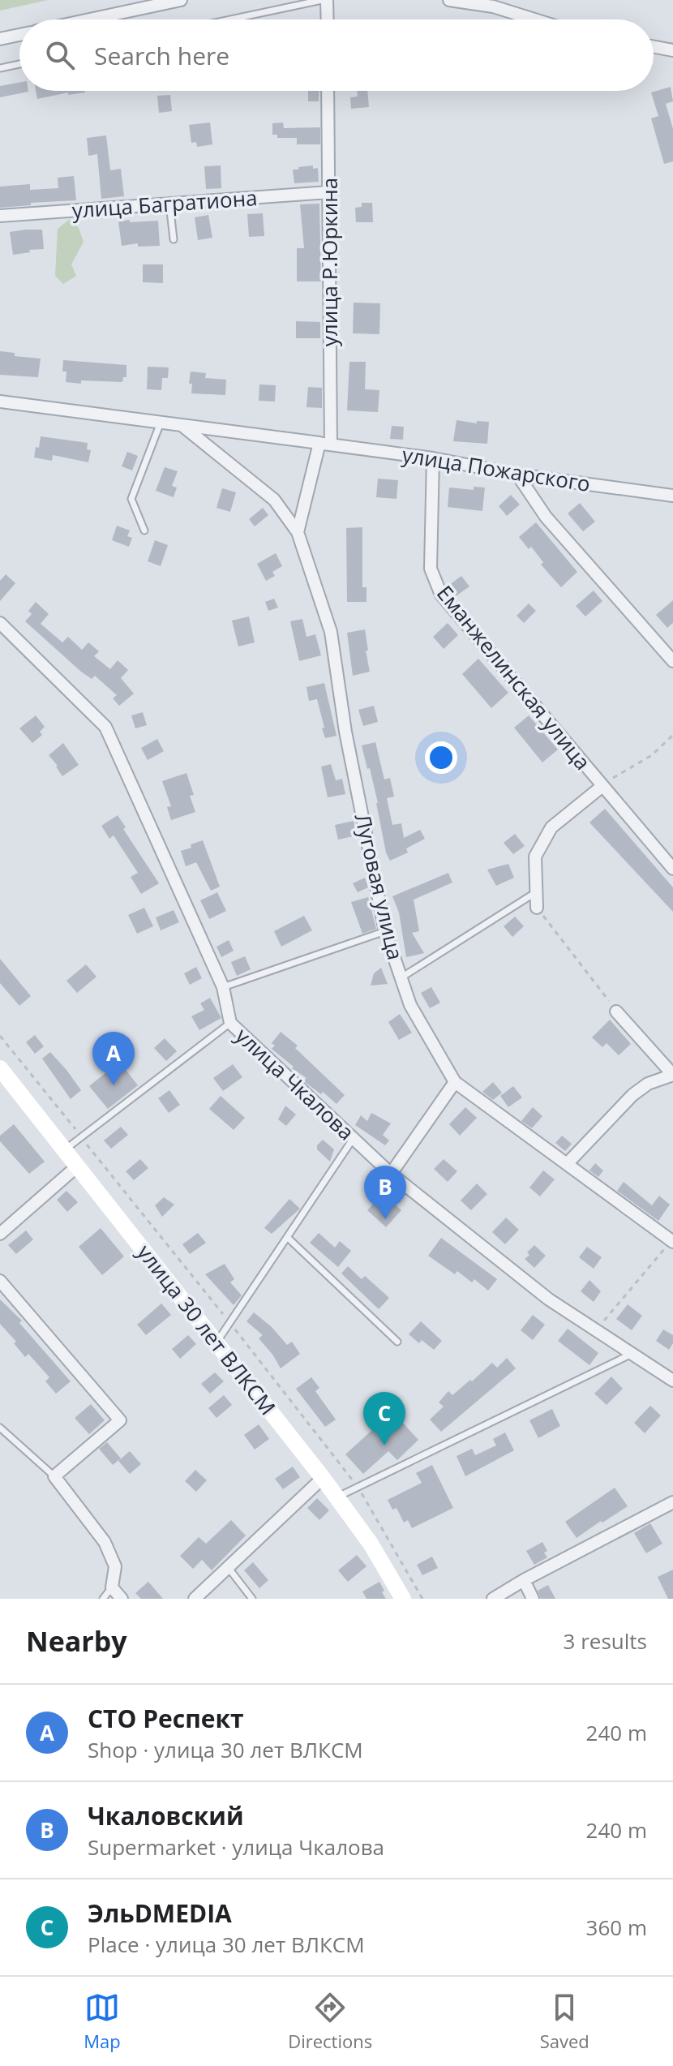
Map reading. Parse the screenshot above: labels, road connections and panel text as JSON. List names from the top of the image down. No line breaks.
{"streets":{"main road":["улица 30 лет ВЛКСМ"],"street":["улица Багратиона","улица Р.Юркина","улица Пожарского","Еманжелинская улица","Луговая улица","улица Чкалова"]},"crossings":[["улица Багратиона","улица Р.Юркина"],["улица Р.Юркина","улица Пожарского"],["улица Пожарского","Еманжелинская улица"]],"page":{"search":"Search here","pins":["A","B","C"],"heading":["Nearby","3 results"],"list":[{"mark":"A","name":"СТО Респект","note":"Shop · улица 30 лет ВЛКСМ","value":"240 m"},{"mark":"B","name":"Чкаловский","note":"Supermarket · улица Чкалова","value":"240 m"},{"mark":"C","name":"ЭльDMEDIA","note":"Place · улица 30 лет ВЛКСМ","value":"360 m"}],"nav":["Map","Directions","Saved"]}}
